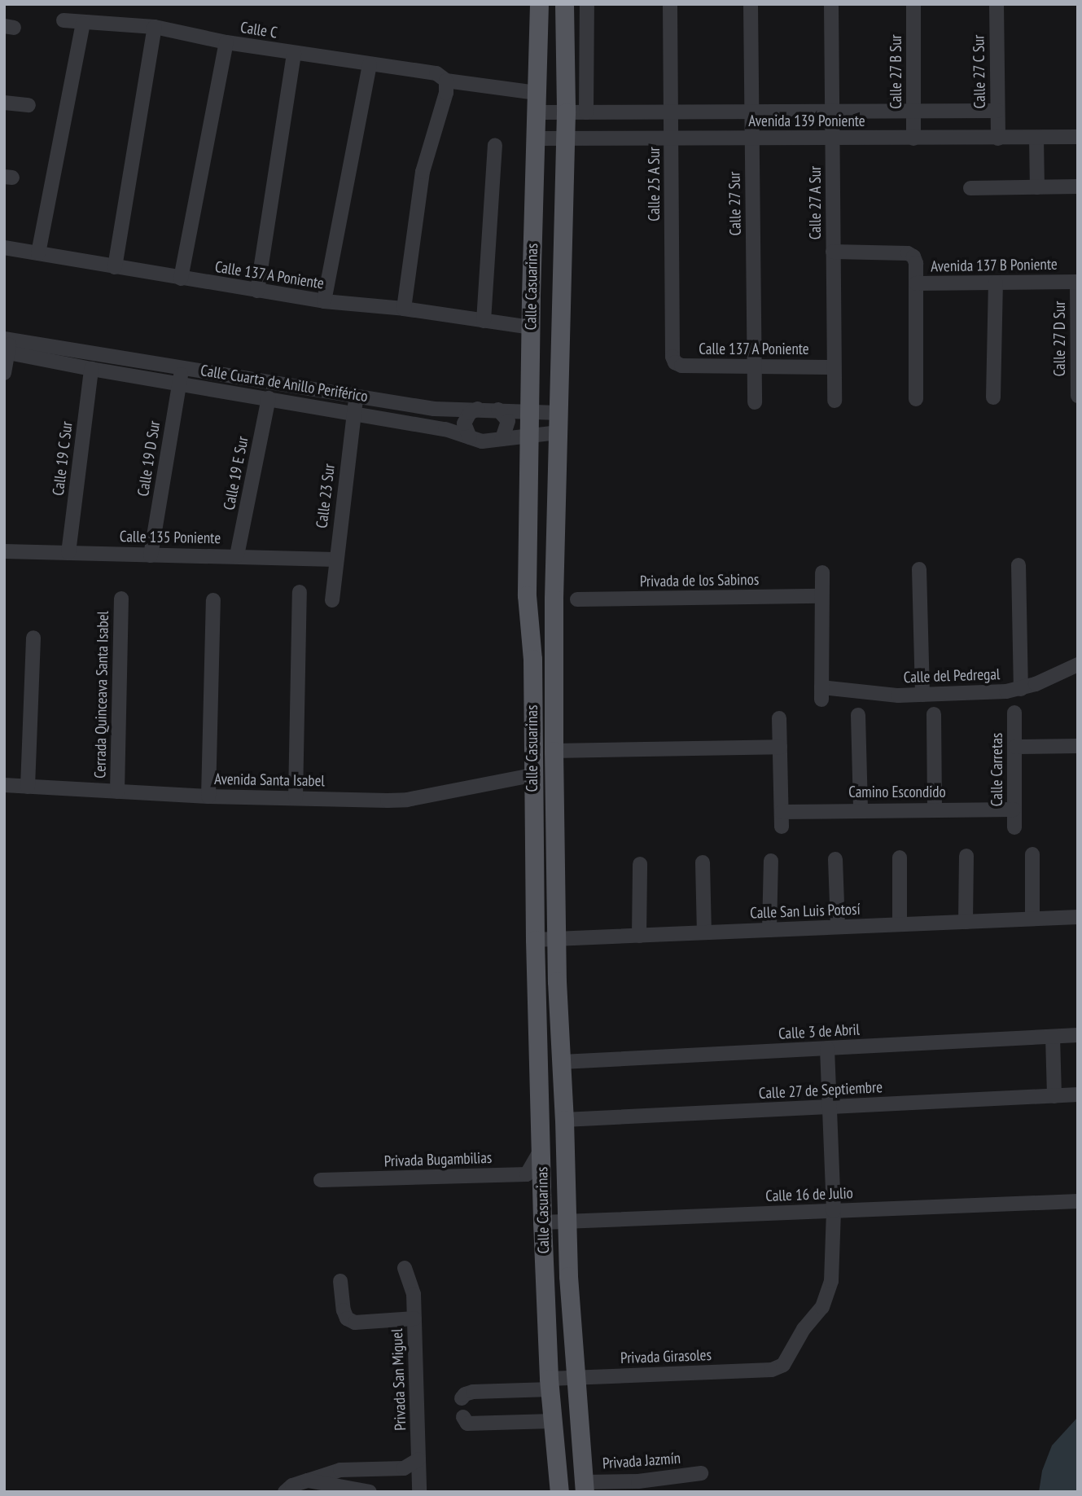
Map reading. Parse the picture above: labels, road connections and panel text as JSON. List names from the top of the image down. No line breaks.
{"streets":{"main road":["Calle Casuarinas"],"street":["Calle C","Calle 27 B Sur","Calle 27 C Sur","Avenida 139 Poniente","Calle 25 A Sur","Calle 27 A Sur","Calle 27 Sur","Avenida 137 B Poniente","Calle 137 A Poniente","Calle 27 D Sur","Calle Cuarta de Anillo Periférico","Calle 19 C Sur","Calle 19 D Sur","Calle 19 E Sur","Calle 23 Sur","Calle 135 Poniente","Privada de los Sabinos","Calle del Pedregal","Cerrada Quinceava Santa Isabel","Calle Carretas","Avenida Santa Isabel","Camino Escondido","Calle San Luis Potosí","Calle 3 de Abril","Calle 27 de Septiembre","Privada Bugambilias","Calle 16 de Julio","Privada Girasoles","Privada San Miguel","Privada Jazmín"]},"crossings":[["Calle C","Calle Casuarinas"],["Calle 27 B Sur","Avenida 139 Poniente"],["Calle 27 C Sur","Avenida 139 Poniente"],["Avenida 139 Poniente","Calle 25 A Sur"],["Avenida 139 Poniente","Calle 27 A Sur"],["Avenida 139 Poniente","Calle 27 Sur"],["Avenida 139 Poniente","Calle Casuarinas"],["Calle 25 A Sur","Calle 137 A Poniente"],["Calle 27 A Sur","Avenida 137 B Poniente"],["Calle 27 A Sur","Calle 137 A Poniente"],["Calle 27 Sur","Calle 137 A Poniente"],["Avenida 137 B Poniente","Calle 27 D Sur"],["Calle 137 A Poniente","Calle Casuarinas"],["Calle Casuarinas","Calle Cuarta de Anillo Periférico"],["Calle Casuarinas","Avenida Santa Isabel"],["Calle Casuarinas","Calle San Luis Potosí"],["Calle Casuarinas","Calle 3 de Abril"],["Calle Casuarinas","Calle 27 de Septiembre"],["Calle Casuarinas","Privada Bugambilias"],["Calle Casuarinas","Calle 16 de Julio"],["Calle Casuarinas","Privada Girasoles"],["Calle Casuarinas","Privada Jazmín"],["Calle Cuarta de Anillo Periférico","Calle 19 C Sur"],["Calle Cuarta de Anillo Periférico","Calle 19 D Sur"],["Calle Cuarta de Anillo Periférico","Calle 19 E Sur"],["Calle Cuarta de Anillo Periférico","Calle 23 Sur"],["Calle 19 C Sur","Calle 135 Poniente"],["Calle 19 D Sur","Calle 135 Poniente"],["Calle 19 E Sur","Calle 135 Poniente"],["Calle 23 Sur","Calle 135 Poniente"],["Privada de los Sabinos","Calle del Pedregal"],["Cerrada Quinceava Santa Isabel","Avenida Santa Isabel"],["Calle Carretas","Camino Escondido"],["Calle 16 de Julio","Privada Girasoles"]]}
